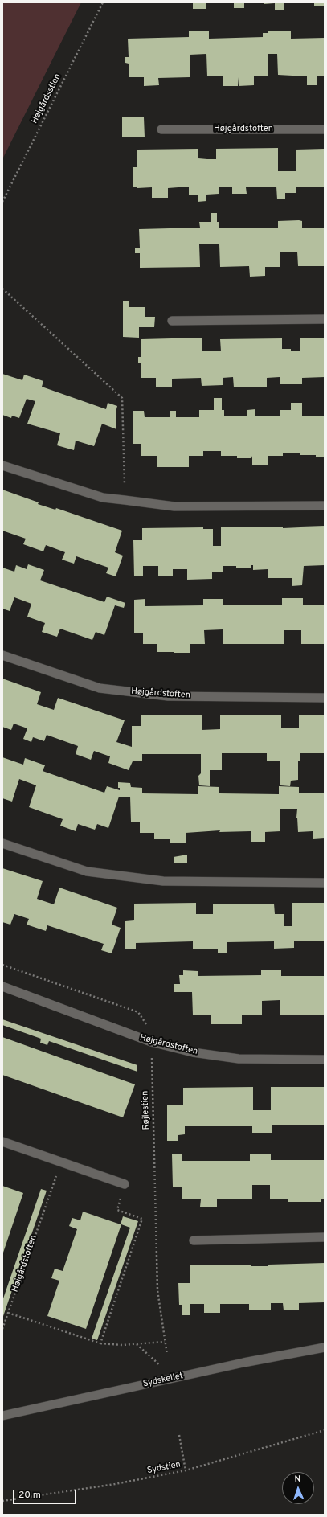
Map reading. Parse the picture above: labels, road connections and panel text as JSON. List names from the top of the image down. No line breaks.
{"streets":{"street":["Højgårdstoften","Sydskellet"],"path":["Højgårdsstien","Røjlestien","Sydstien"]},"crossings":[["Højgårdstoften","Røjlestien"]],"scale_bar":"20 m","north":"top"}
